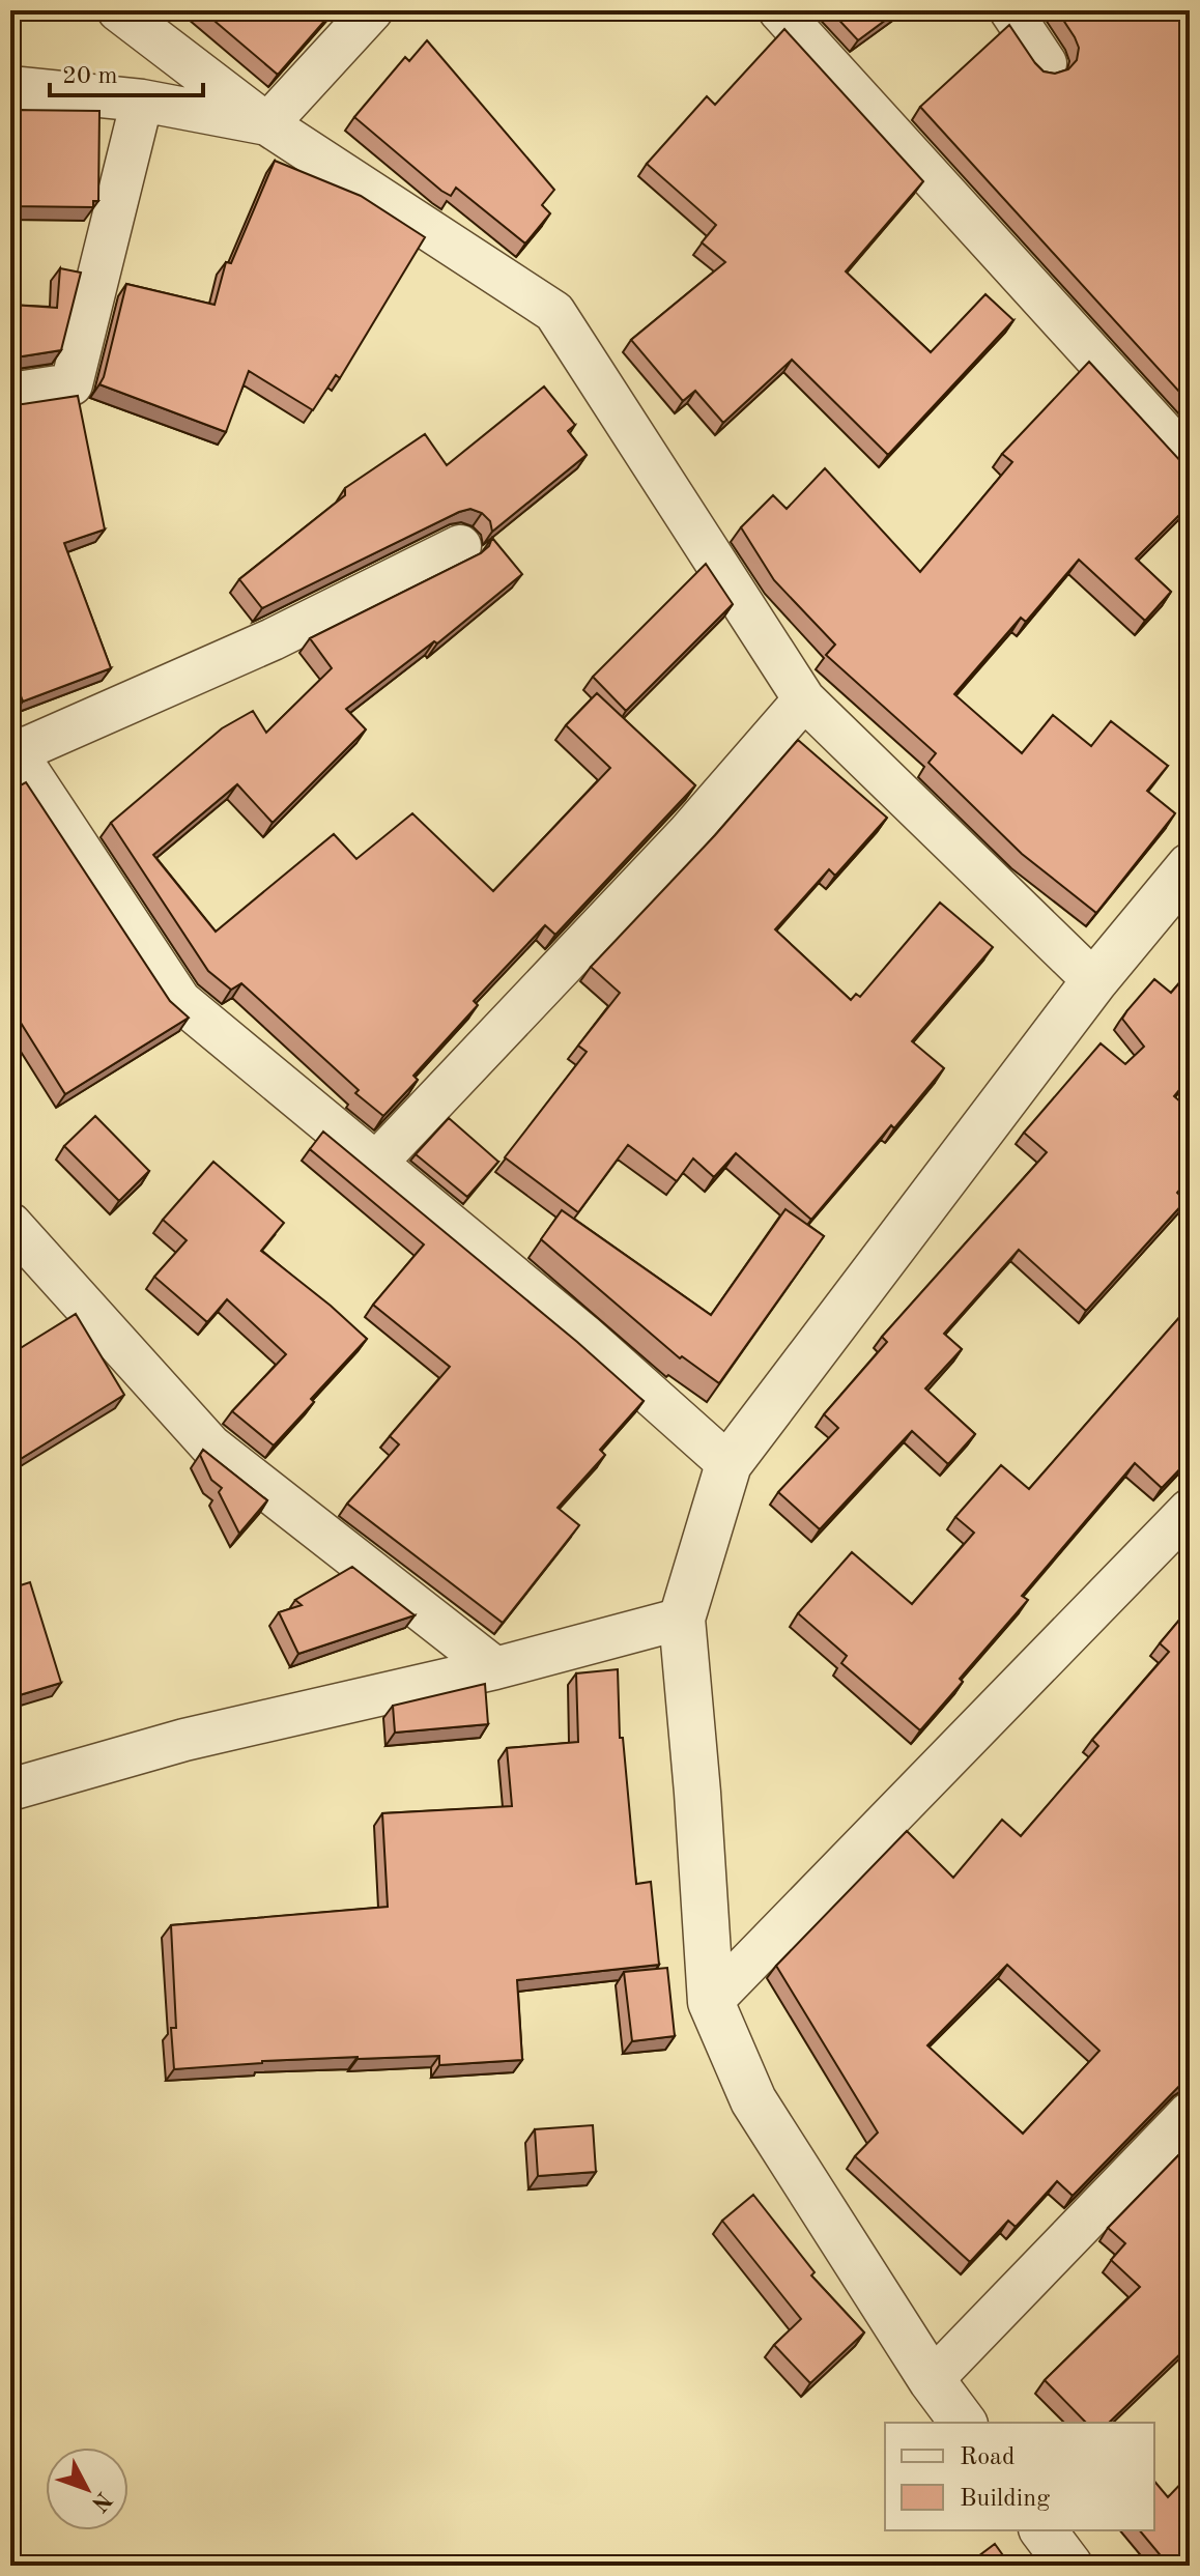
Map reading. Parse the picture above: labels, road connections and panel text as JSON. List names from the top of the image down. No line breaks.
{"legend":["Road","Building"],"scale_bar":"20 m","north":"bottom right"}
